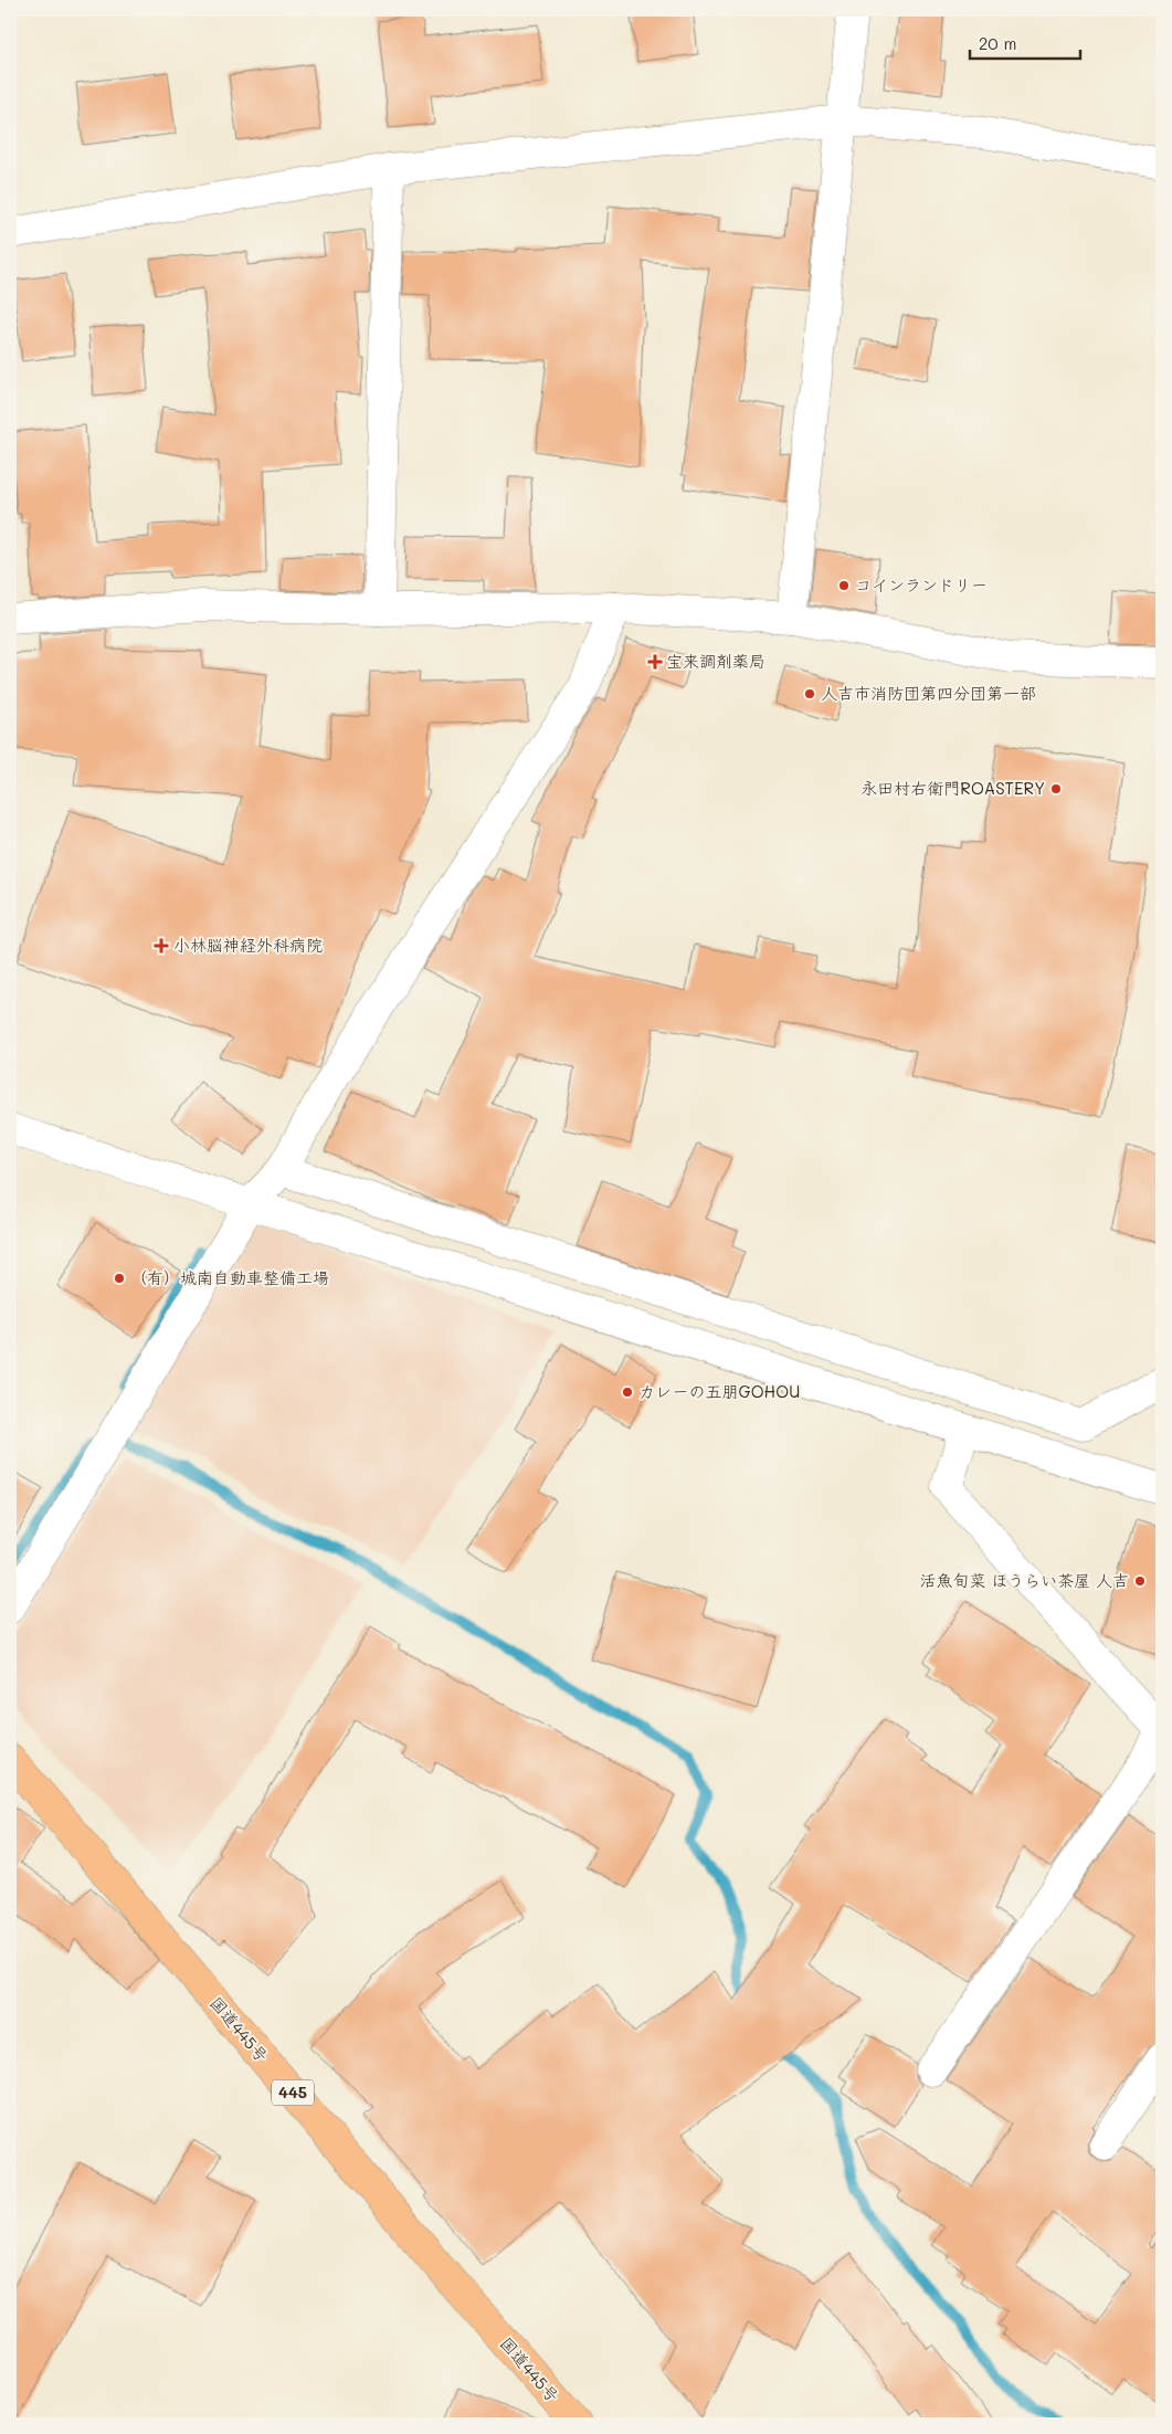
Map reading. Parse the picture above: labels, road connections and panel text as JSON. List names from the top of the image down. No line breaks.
{"streets":{"highway":["国道445号","445"]},"places":{"other":["コインランドリー","人吉市消防団第四分団第一部","永田村右衛門ROASTERY","（有）城南自動車整備工場","カレーの五朋GOHOU","活魚旬菜 ほうらい茶屋 人吉"],"health":["宝来調剤薬局","小林脳神経外科病院"]},"scale_bar":"20 m"}
